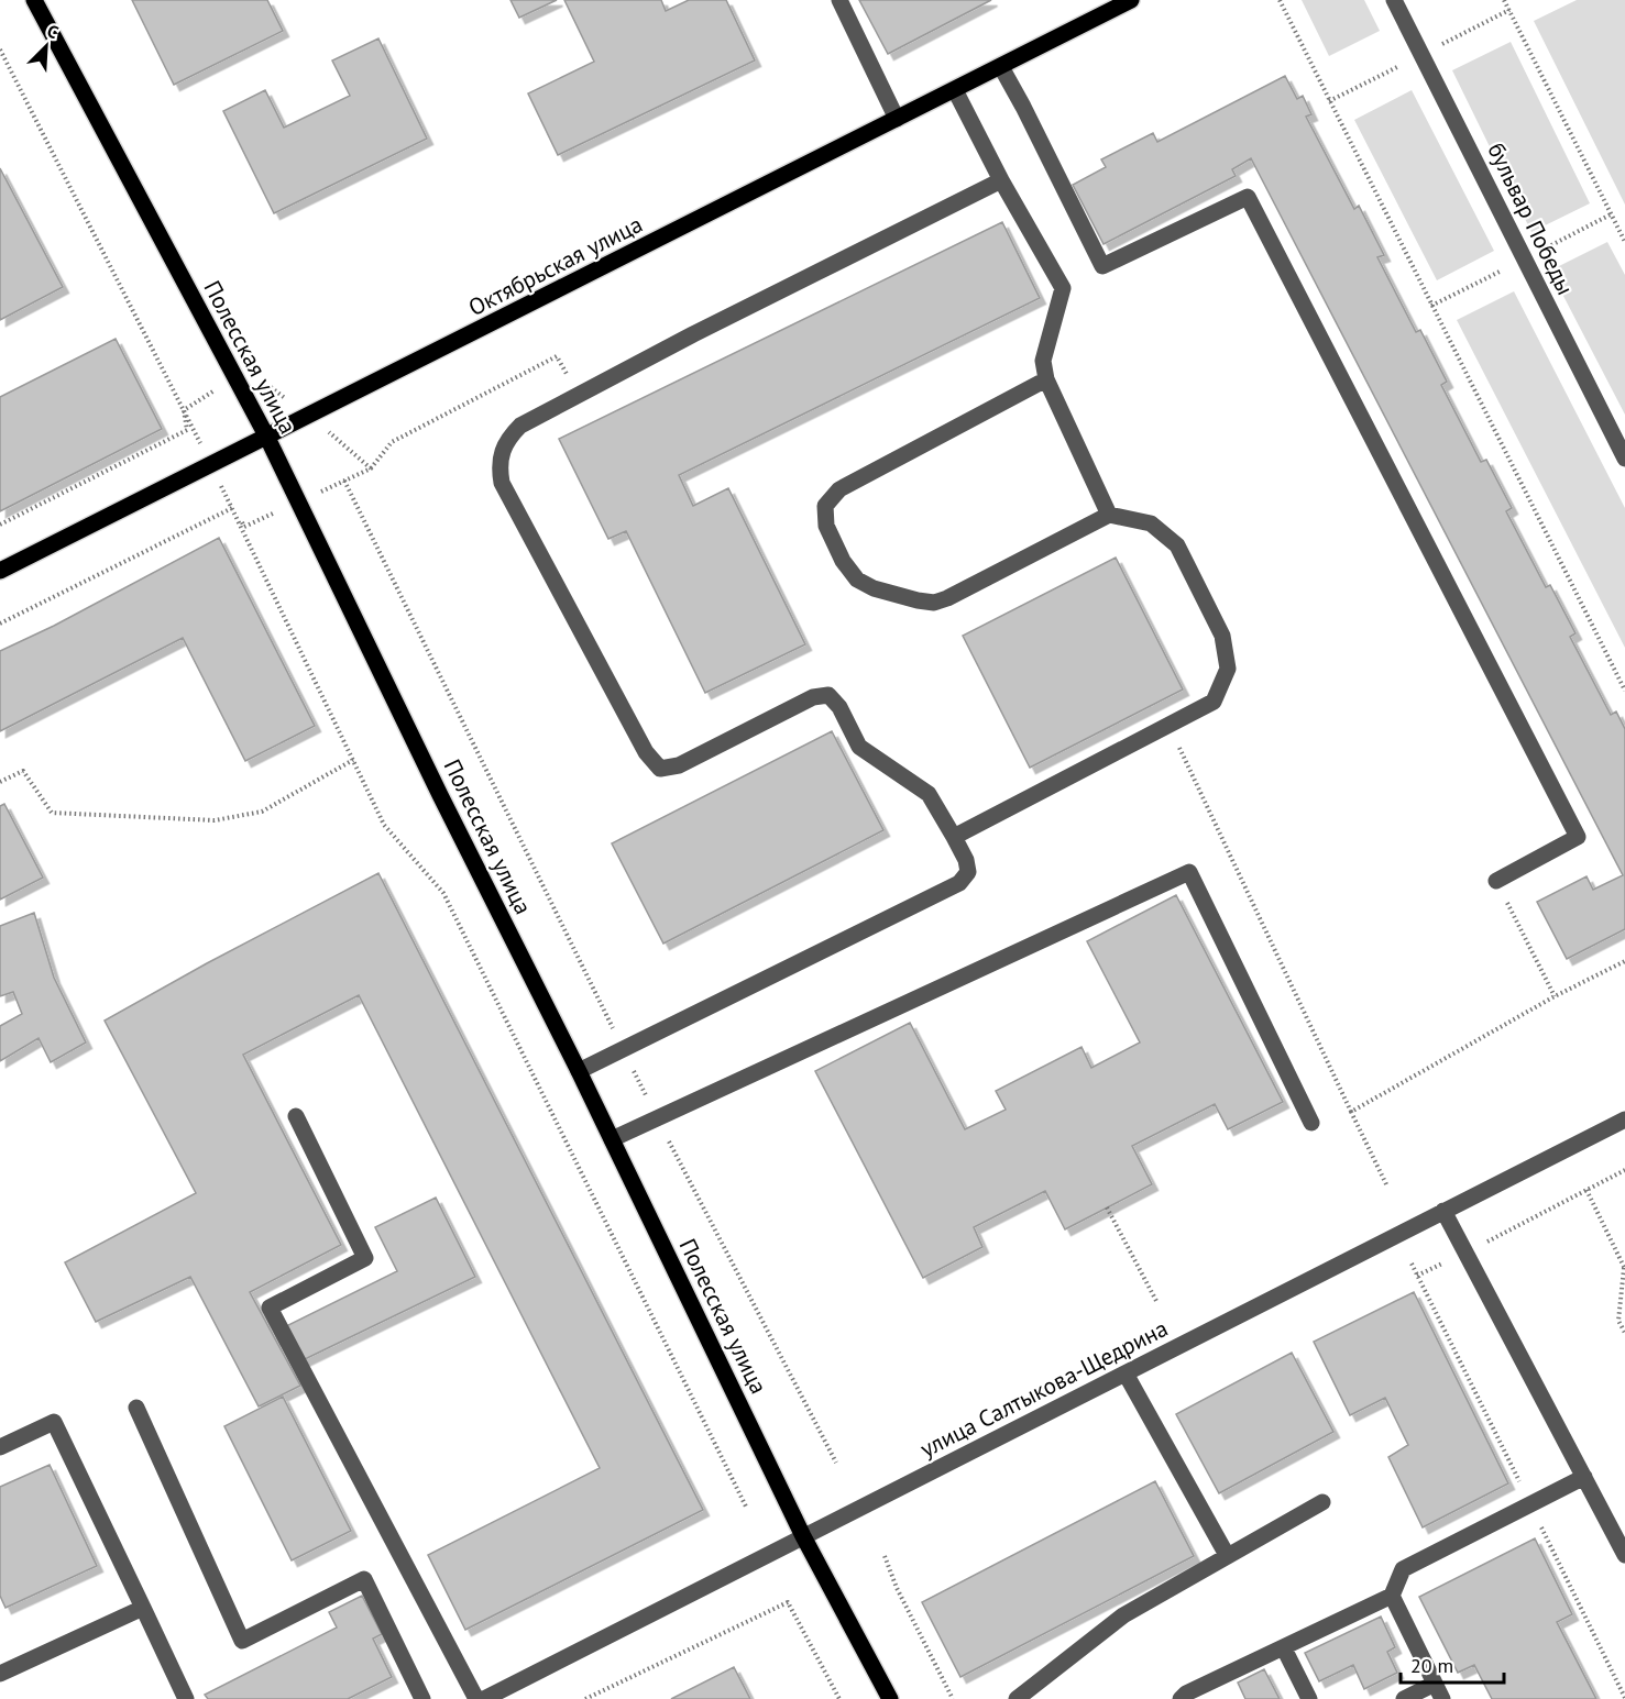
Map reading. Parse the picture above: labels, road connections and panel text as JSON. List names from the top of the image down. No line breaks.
{"streets":{"main road":["Октябрьская улица","Полесская улица"],"street":["бульвар Победы","улица Салтыкова-Щедрина"]},"crossings":[["Октябрьская улица","Полесская улица"],["Полесская улица","улица Салтыкова-Щедрина"]],"scale_bar":"20 m","north":"top right"}
